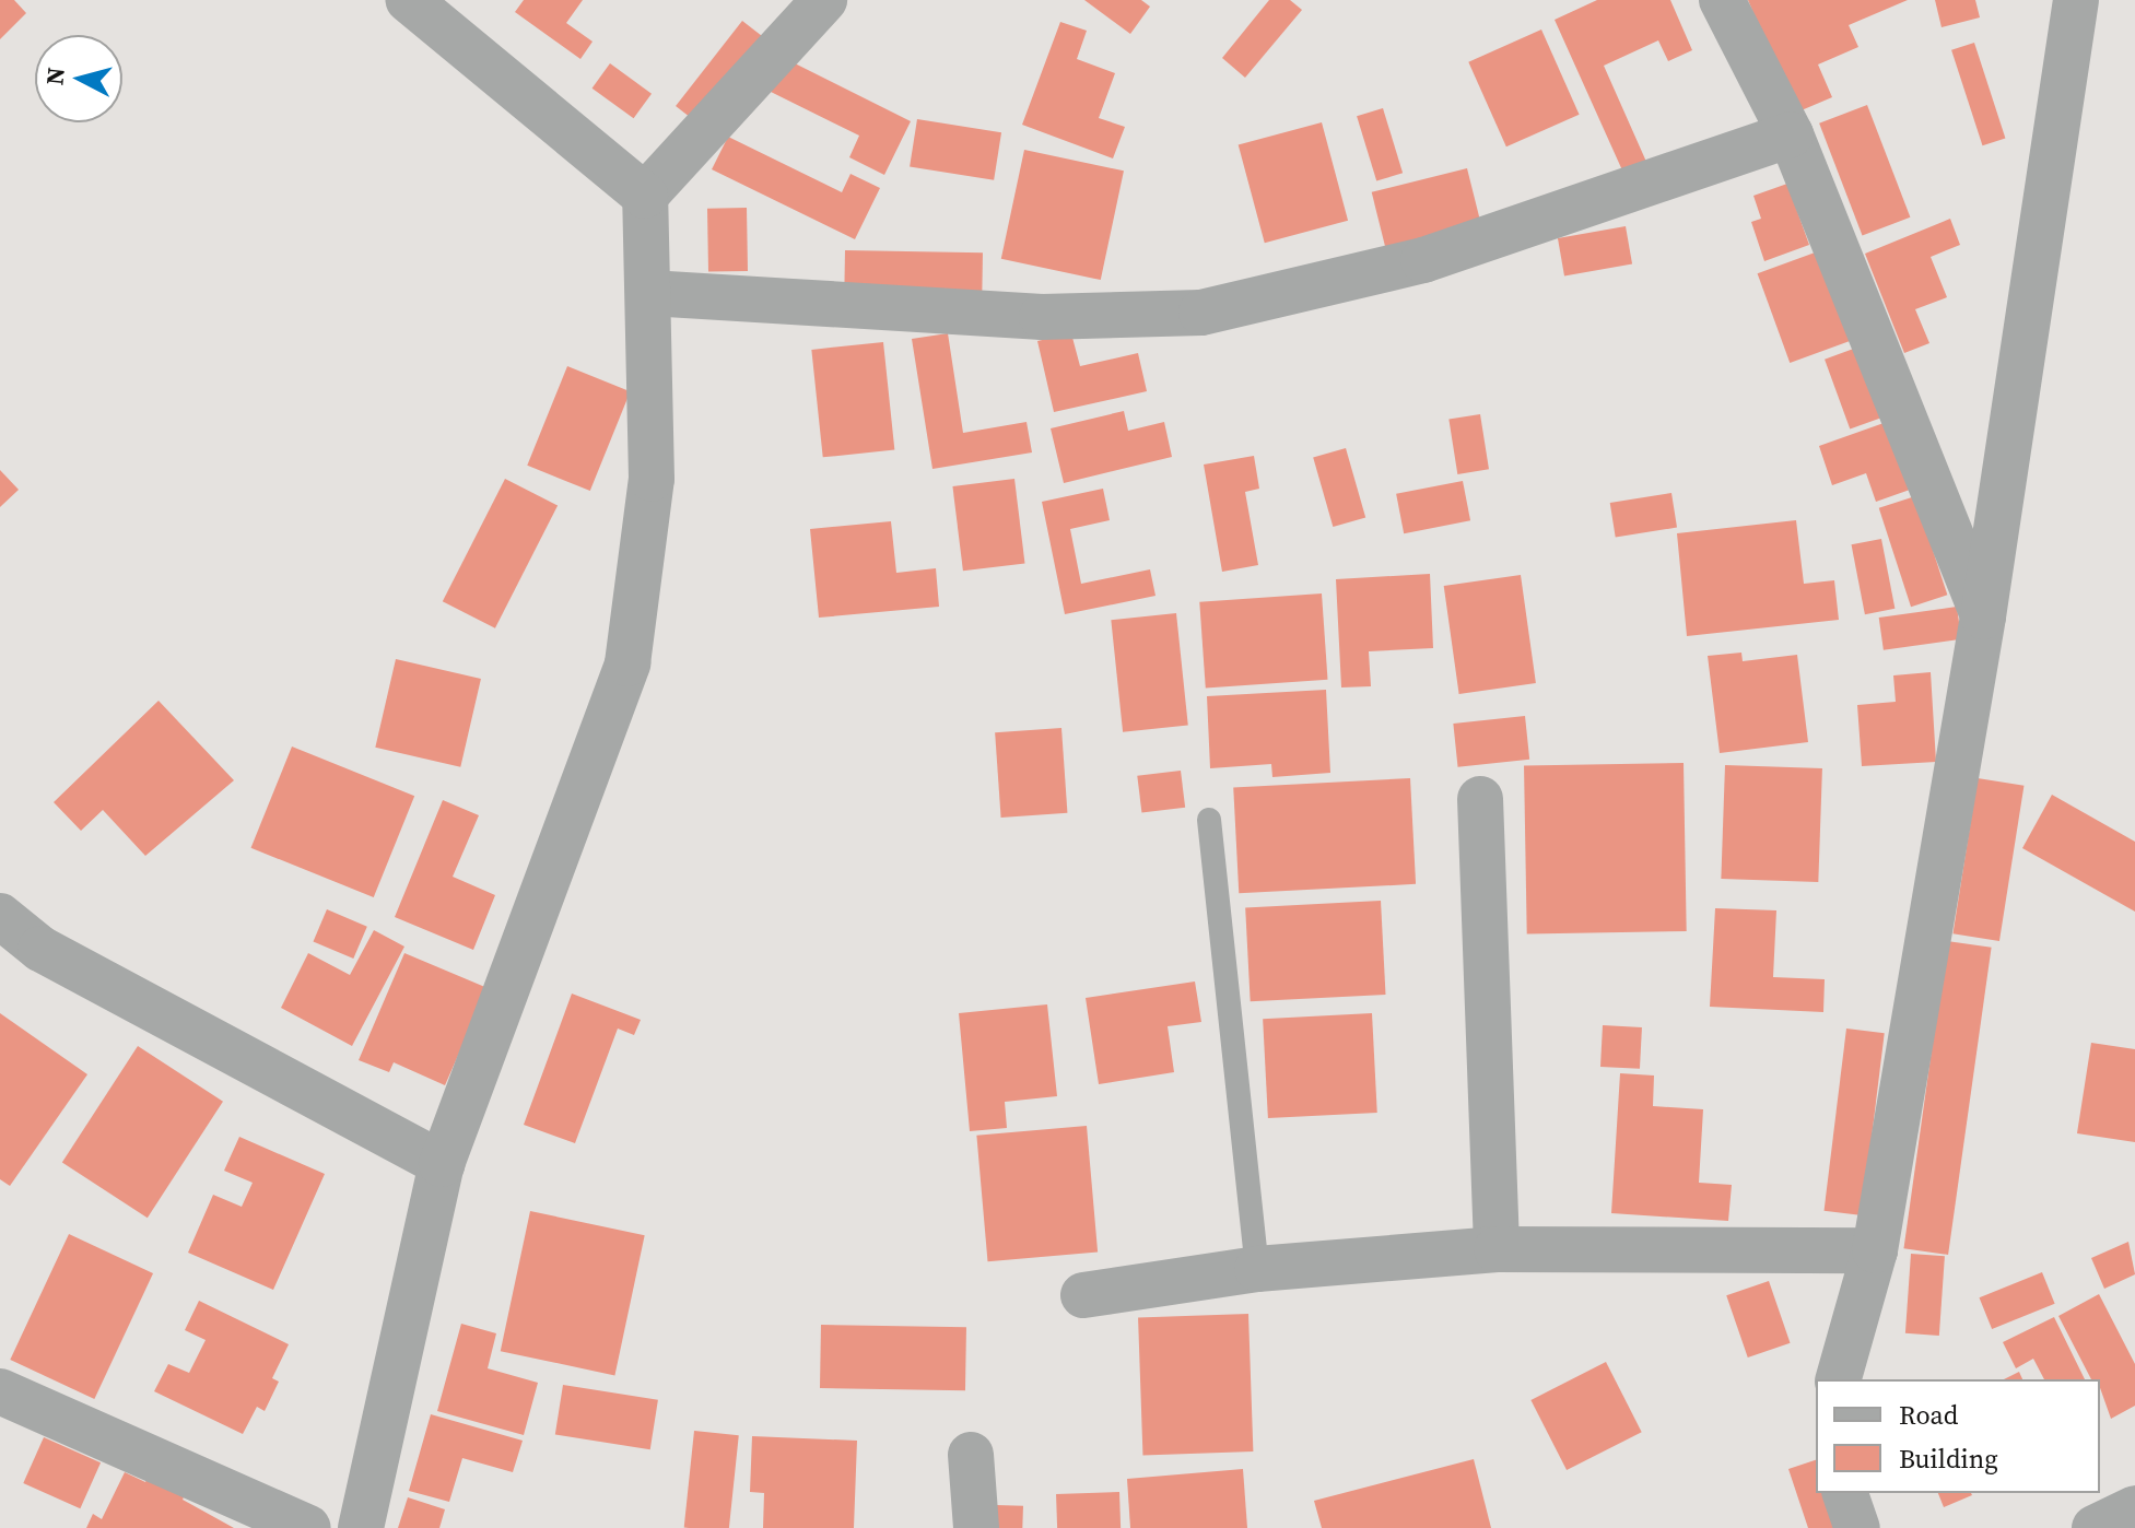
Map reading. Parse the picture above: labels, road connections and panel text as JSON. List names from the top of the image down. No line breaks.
{"legend":["Road","Building"],"north":"left"}
